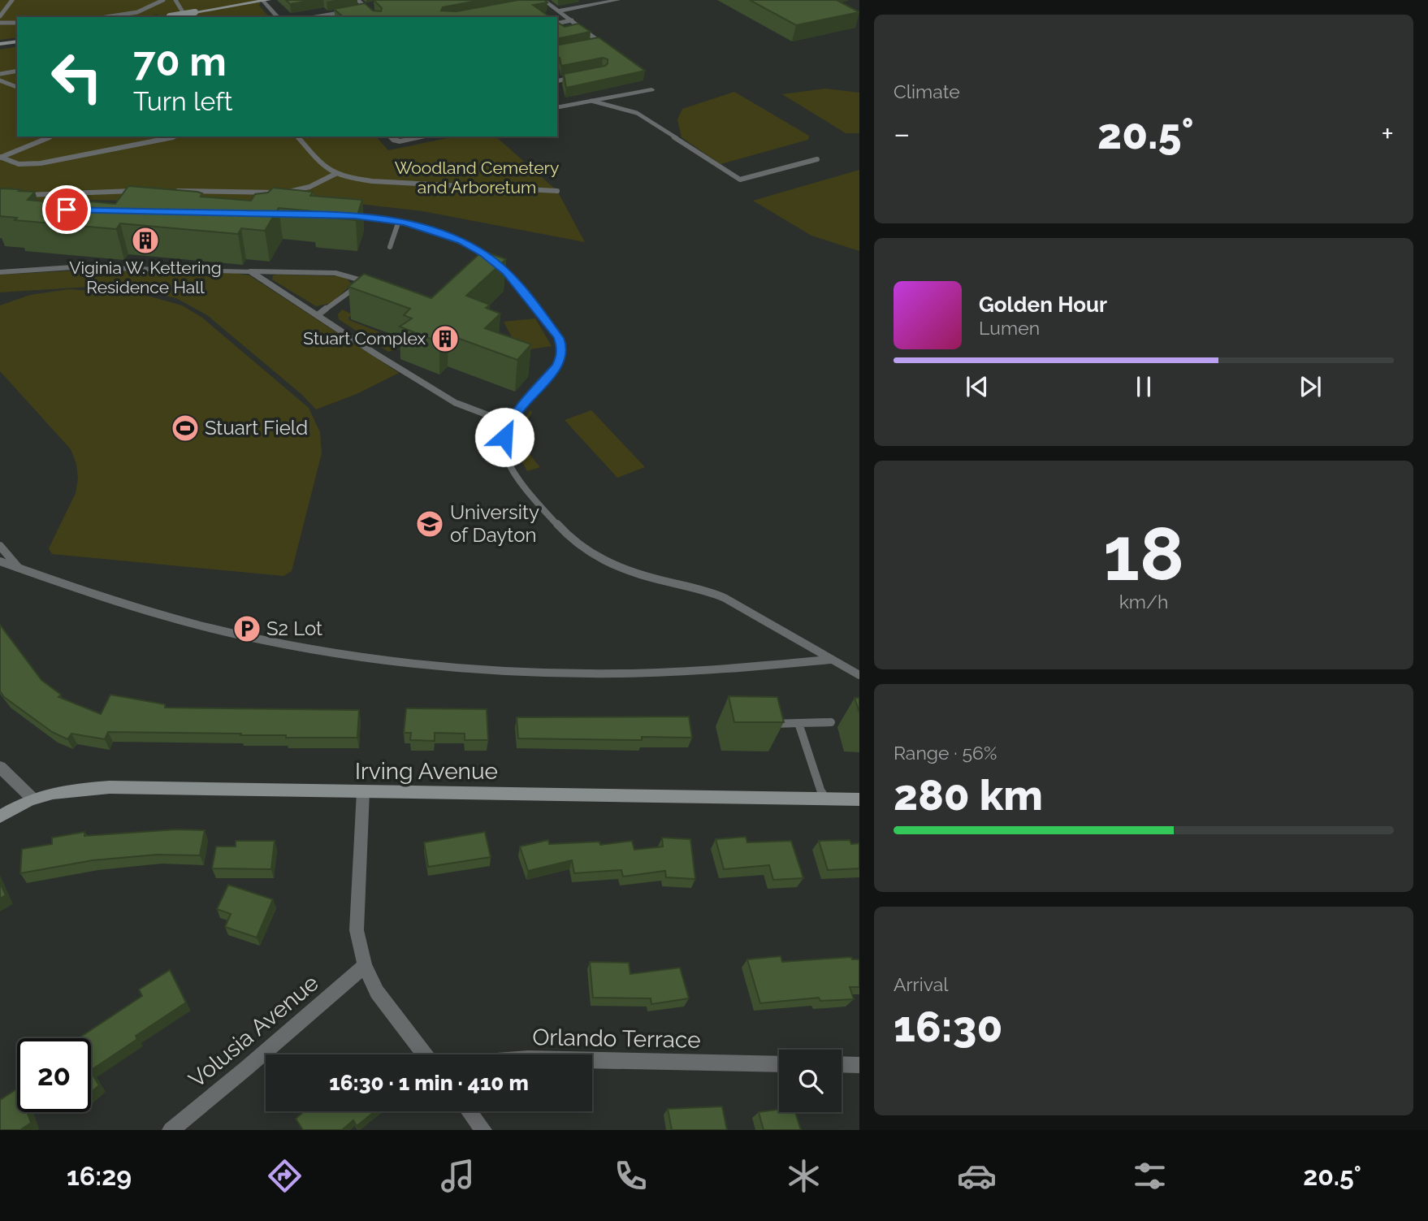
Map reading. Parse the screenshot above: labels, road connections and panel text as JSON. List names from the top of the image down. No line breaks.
{"streets":{"street":["Irving Avenue","Volusia Avenue","Orlando Terrace"]},"parks":["Woodland Cemetery and Arboretum"],"places":{"building":["Viginia W. Kettering Residence Hall","Stuart Complex"],"sports":["Stuart Field"],"school or university":["University of Dayton"],"parking":["S2 Lot"]},"page":{"tile":["Climate",["18","km/h"],["Range · 56%","280 km"],["Arrival","16:30"]],"turn":["70 m","Turn left"],"heat":["−","20.5°","+"],"song":["Golden Hour","Lumen"],"limit":"20","trip":"16:30 · 1 min · 410 m","tabs":["16:29","20.5°"]}}
